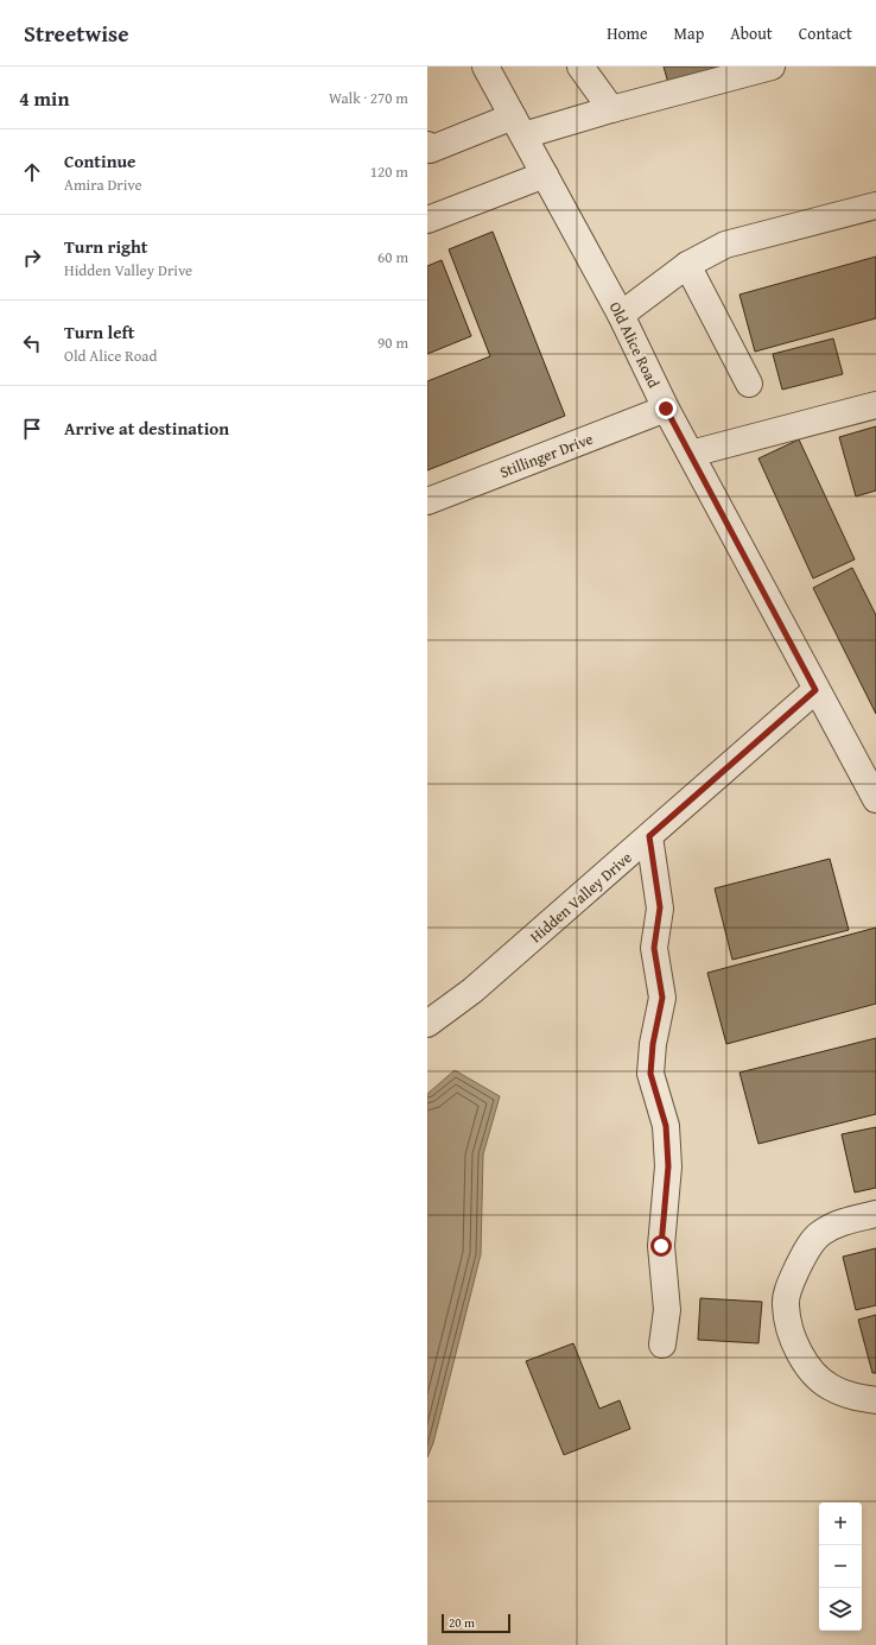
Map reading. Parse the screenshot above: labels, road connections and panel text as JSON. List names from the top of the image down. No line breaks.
{"streets":{"street":["Old Alice Road","Stillinger Drive","Hidden Valley Drive"]},"crossings":[["Old Alice Road","Stillinger Drive"],["Old Alice Road","Hidden Valley Drive"]],"scale_bar":"20 m","page":{"header":"Streetwise","nav":["Home","Map","About","Contact"],"heading":["4 min","Walk · 270 m"],"list":[["Continue","Amira Drive","120 m"],["Turn right","Hidden Valley Drive","60 m"],["Turn left","Old Alice Road","90 m"],"Arrive at destination"],"map_buttons":["+","−"],"scale":"20 m"}}
